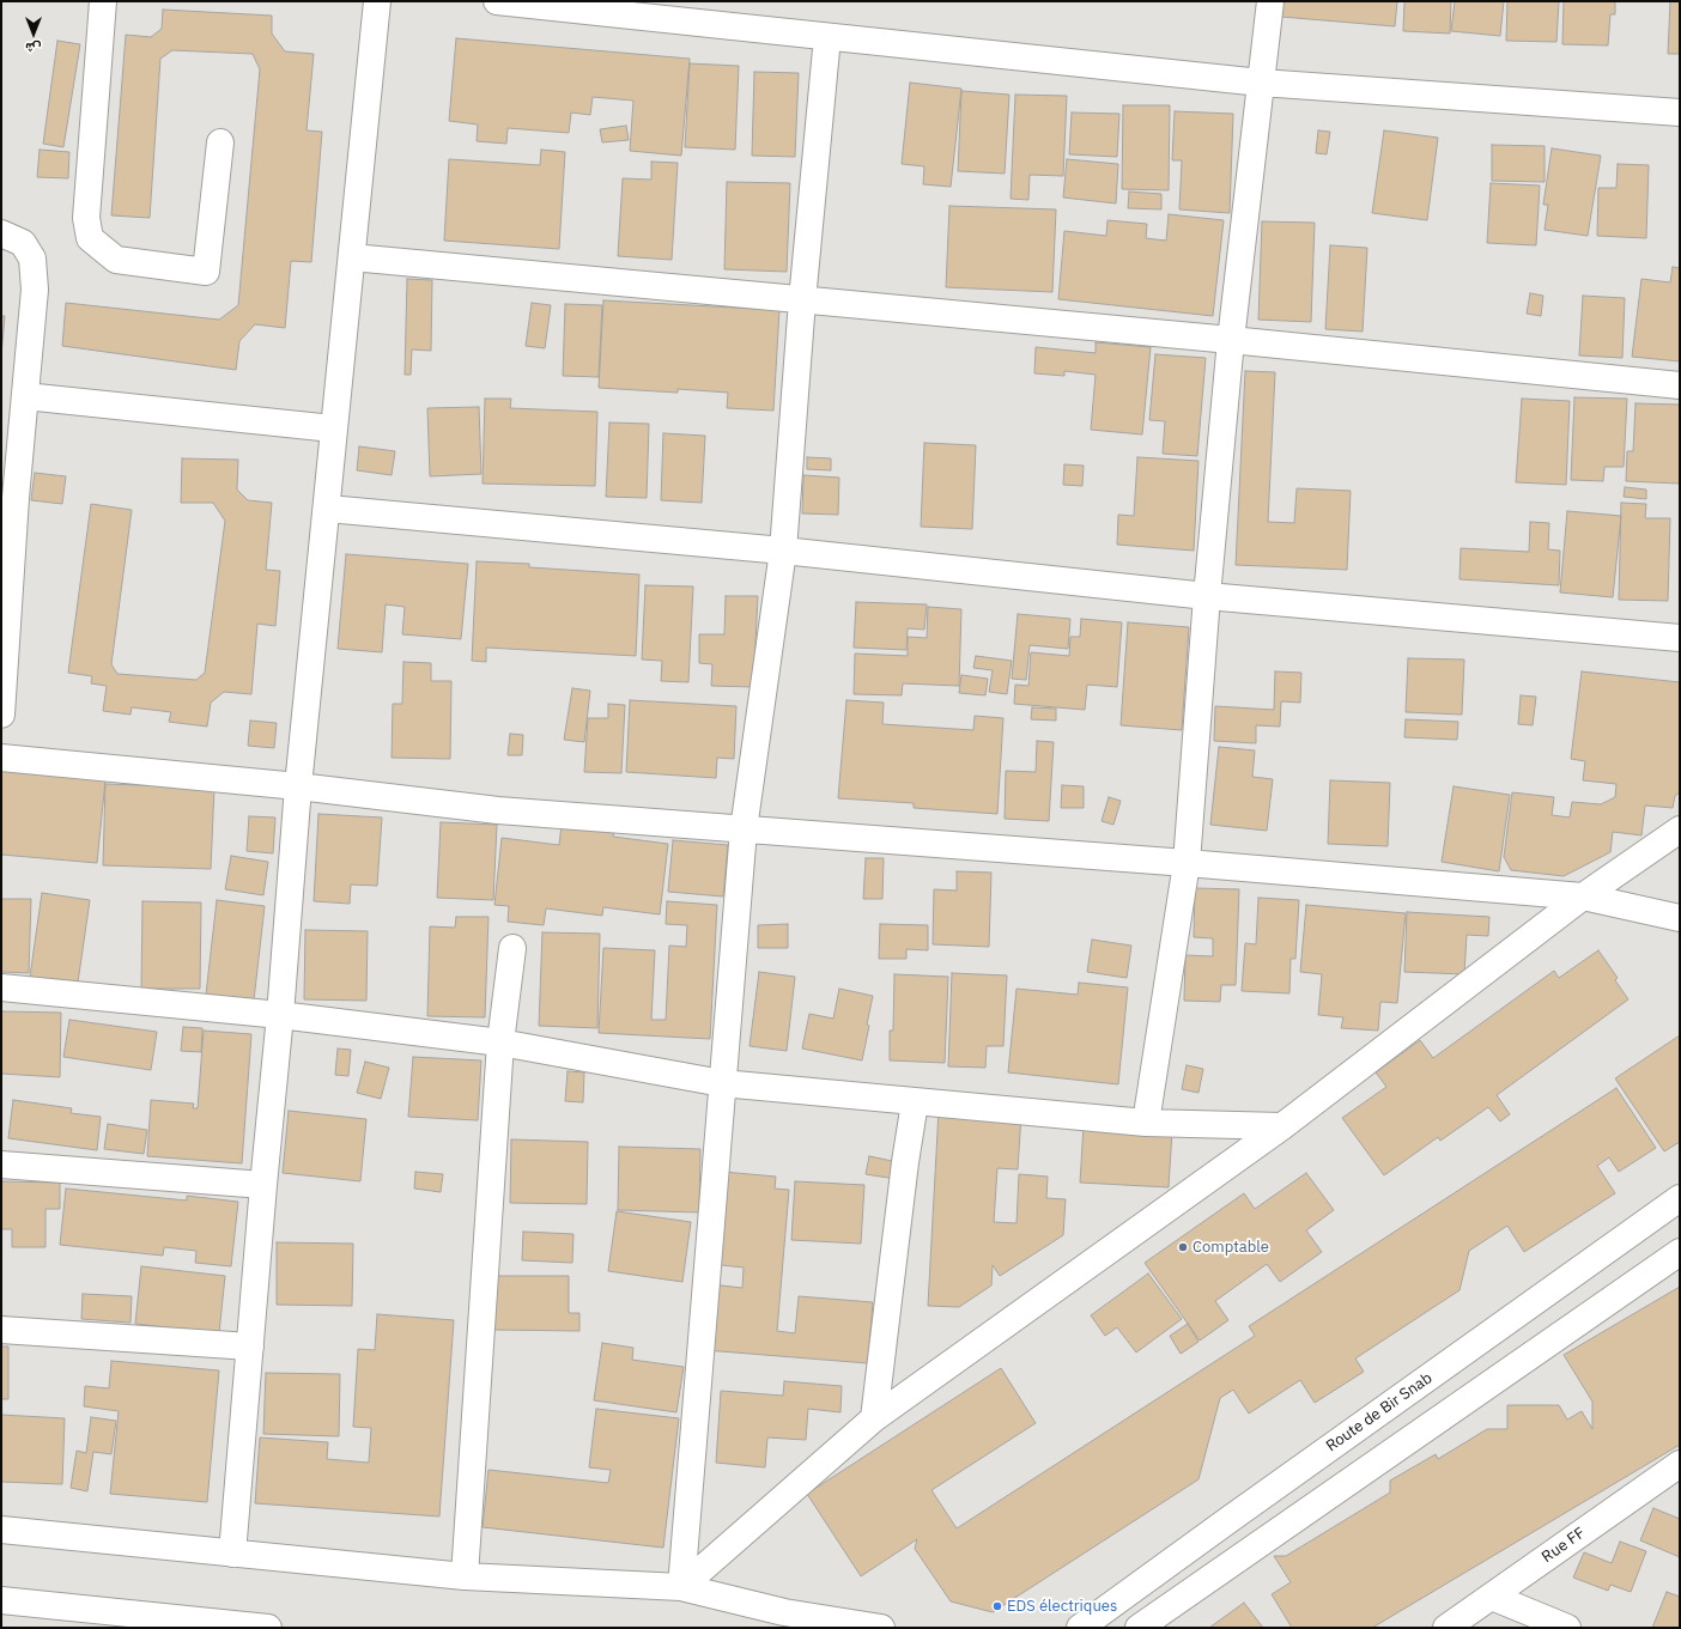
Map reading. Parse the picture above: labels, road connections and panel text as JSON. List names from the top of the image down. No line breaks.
{"streets":{"street":["Route de Bir Snab","Rue FF"]},"places":["Comptable","EDS électriques"],"north":"bottom"}
